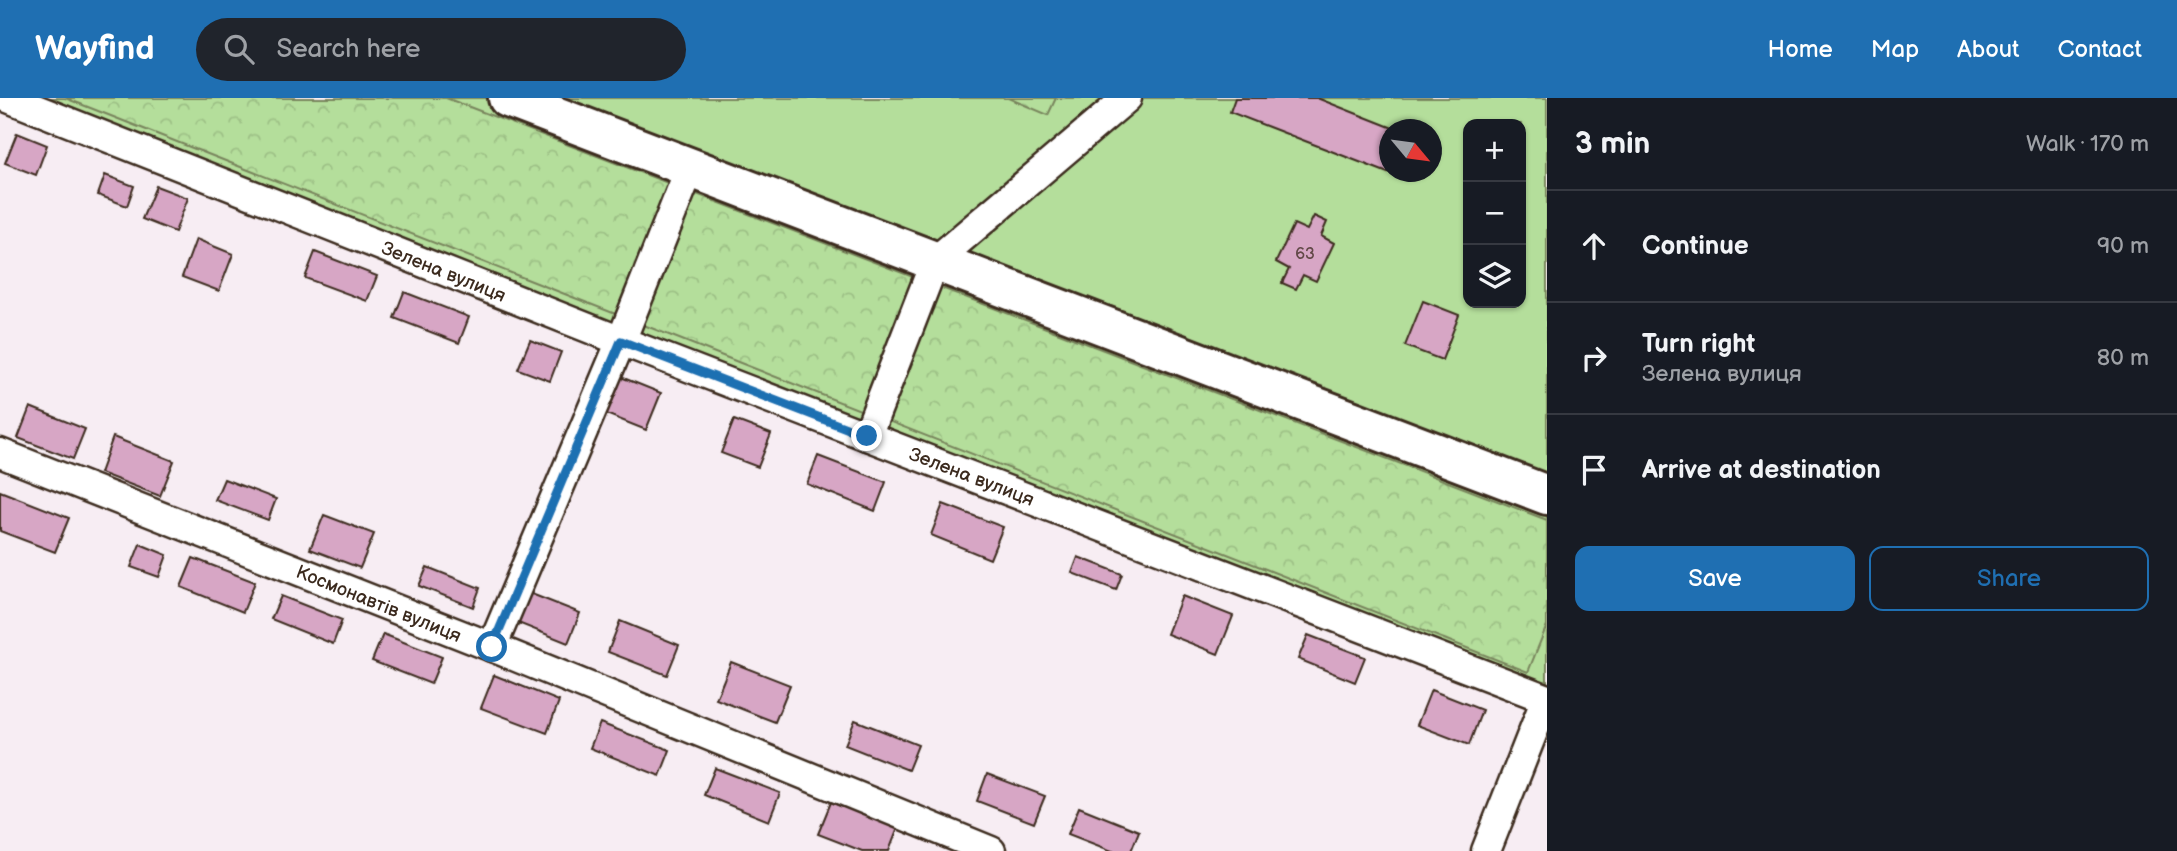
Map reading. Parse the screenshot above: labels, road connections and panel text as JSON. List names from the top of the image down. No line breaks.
{"streets":{"street":["Зелена вулиця","Космонавтів вулиця"]},"house_numbers":["63"],"north":"bottom right","page":{"header":"Wayfind","search":"Search here","nav":["Home","Map","About","Contact"],"heading":["3 min","Walk · 170 m"],"map_buttons":["+","−"],"list":[["Continue","90 m"],["Turn right","Зелена вулиця","80 m"],"Arrive at destination"],"buttons":["Save","Share"]}}
